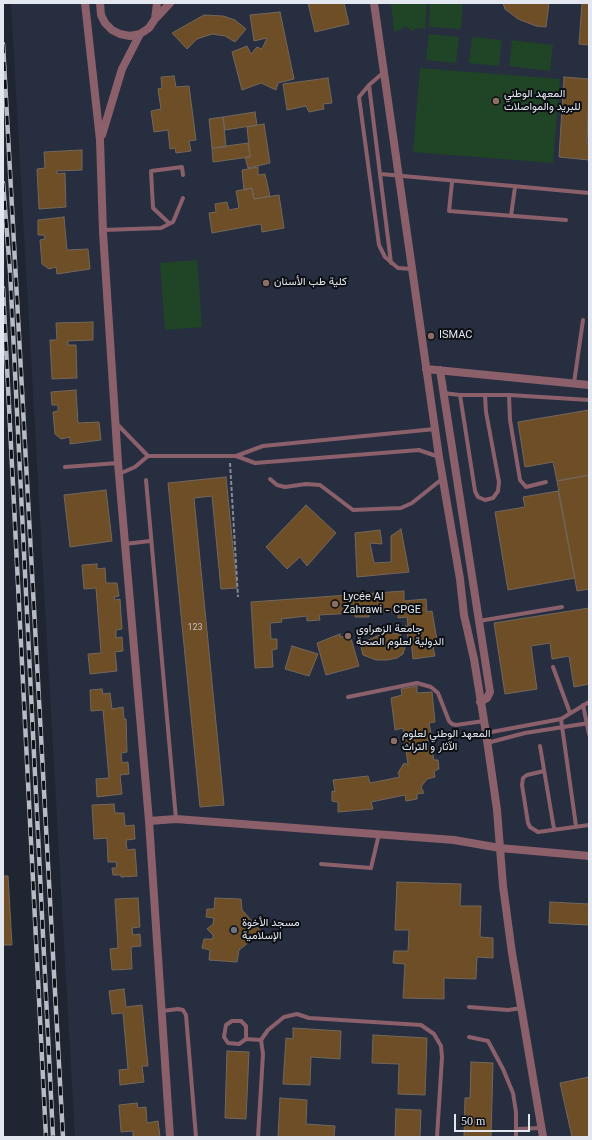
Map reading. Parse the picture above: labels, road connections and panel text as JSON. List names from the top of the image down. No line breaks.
{"places":["المعهد الوطني للبريد والمواصلات","كلية طب الأسنان","ISMAC","Lycée Al Zahrawi - CPGE","جامعة الزهراوي الدولية لعلوم الصحة","المعهد الوطني لعلوم الآثار و التراث","مسجد الأخوة الإسلامية"],"house_numbers":["123"],"scale_bar":"50 m"}
